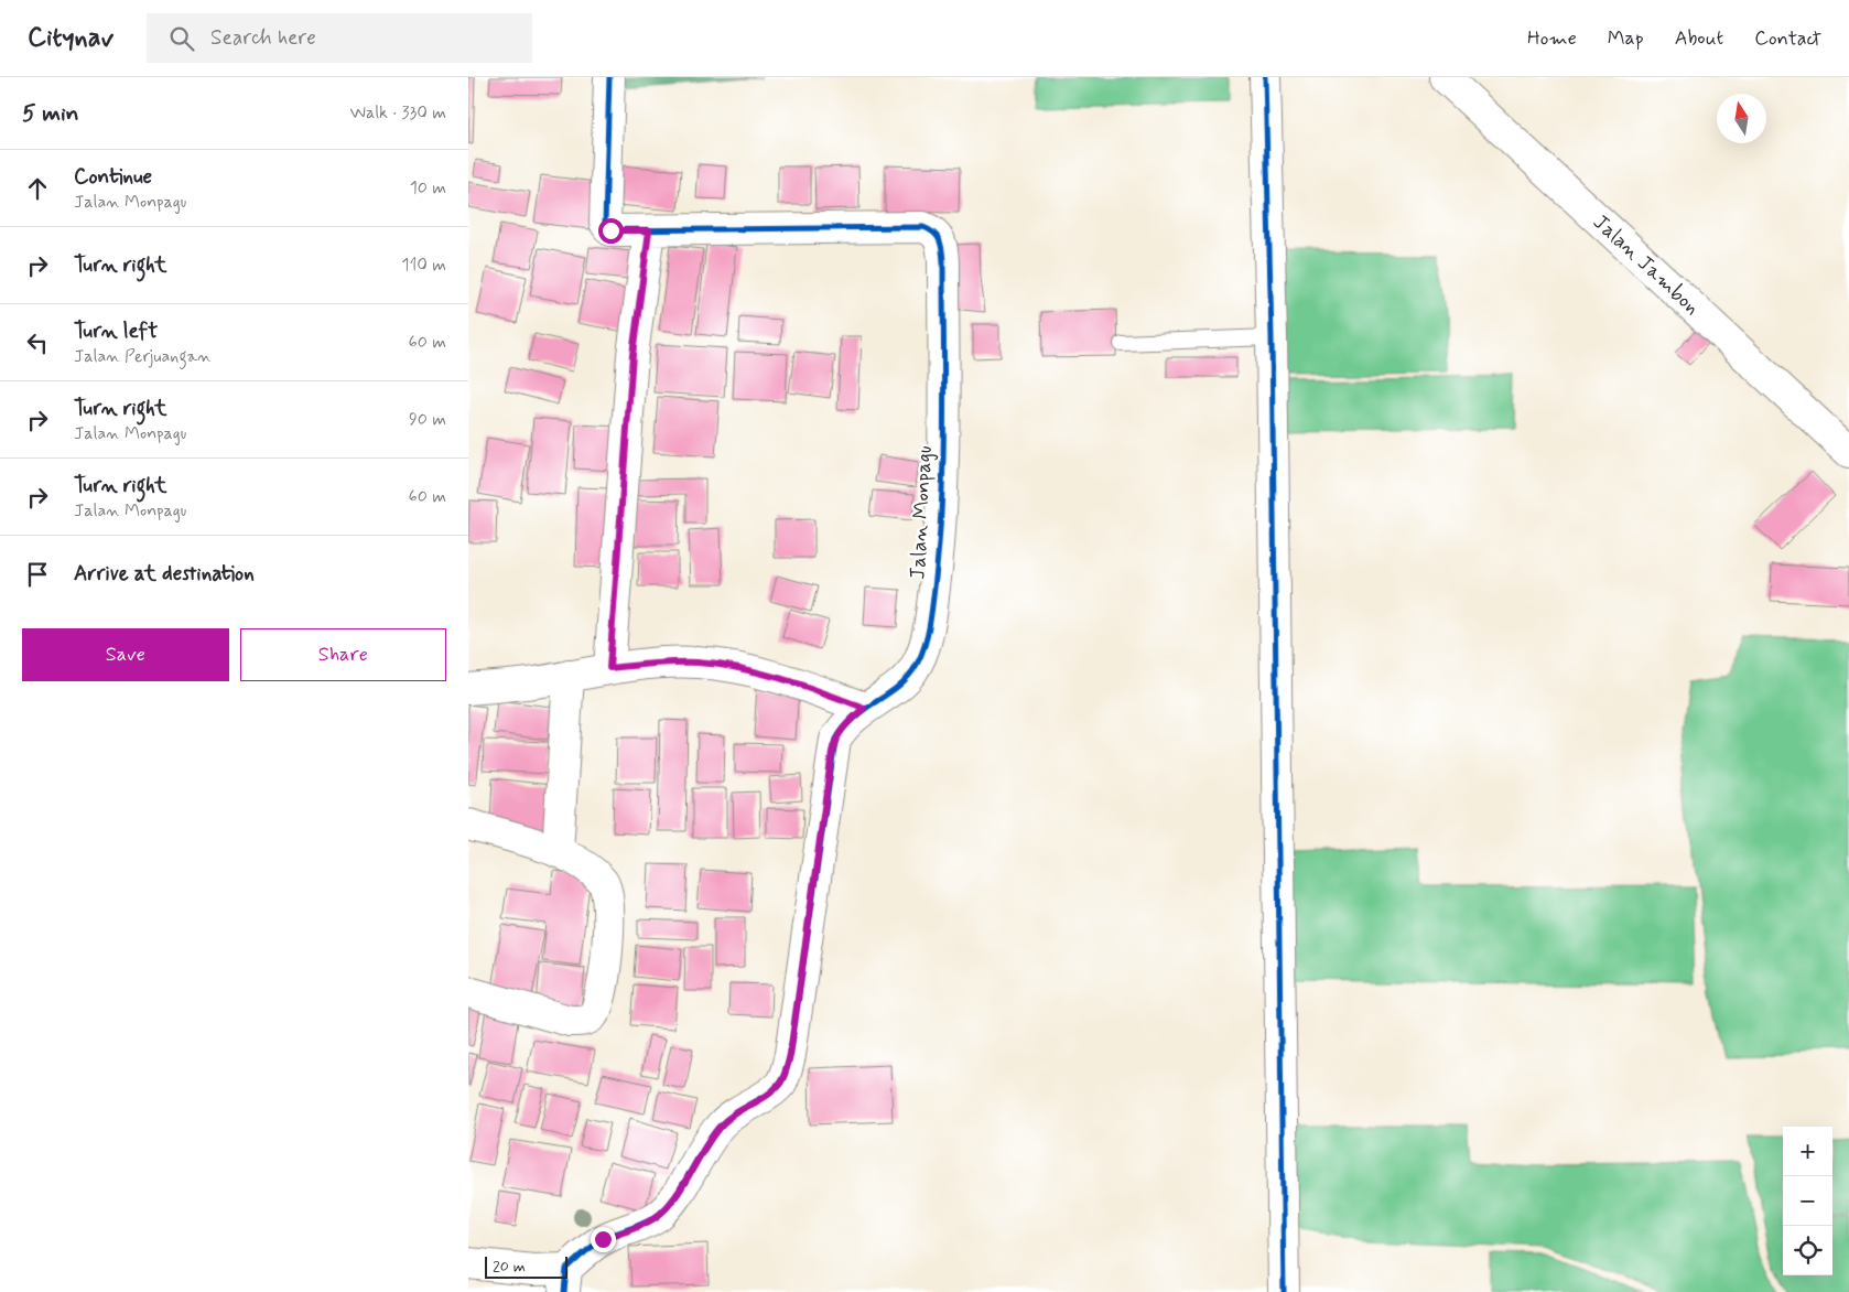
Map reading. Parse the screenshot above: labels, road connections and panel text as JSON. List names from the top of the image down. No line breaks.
{"streets":{"street":["Jalan Jambon","Jalan Monpagu"]},"scale_bar":"20 m","north":"top","page":{"header":"Citynav","search":"Search here","nav":["Home","Map","About","Contact"],"heading":["5 min","Walk · 330 m"],"list":[["Continue","Jalan Monpagu","10 m"],["Turn right","110 m"],["Turn left","Jalan Perjuangan","60 m"],["Turn right","Jalan Monpagu","90 m"],["Turn right","Jalan Monpagu","60 m"],"Arrive at destination"],"buttons":["Save","Share"],"map_buttons":["+","−"],"scale":"20 m"}}
